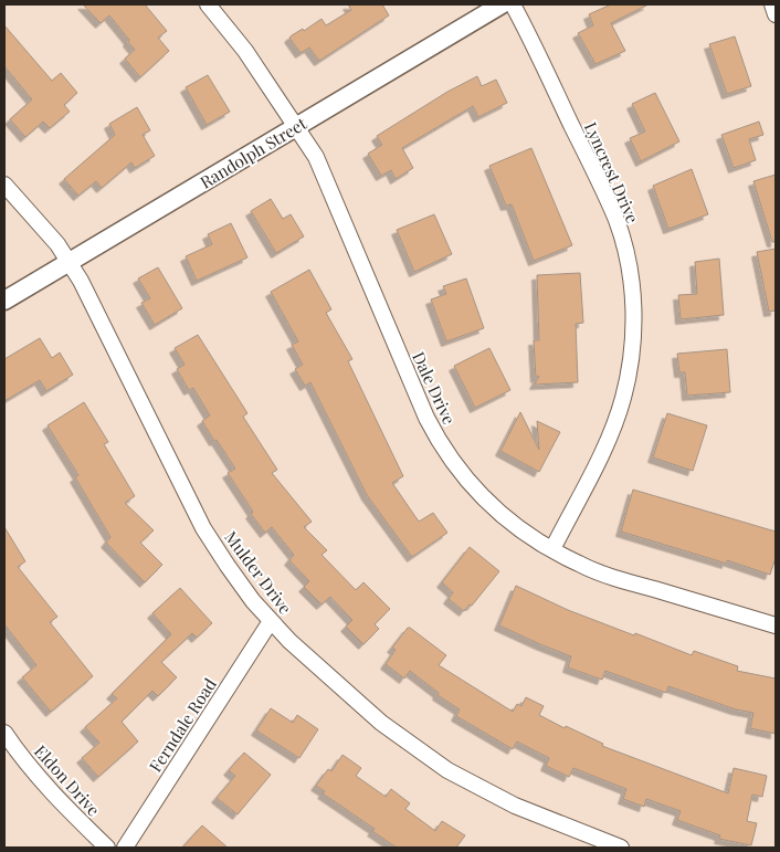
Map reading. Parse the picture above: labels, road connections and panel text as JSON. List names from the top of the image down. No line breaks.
{"streets":{"street":["Randolph Street","Lyncrest Drive","Dale Drive","Mulder Drive","Ferndale Road","Eldon Drive"]},"crossings":[["Randolph Street","Dale Drive"],["Randolph Street","Mulder Drive"],["Lyncrest Drive","Dale Drive"],["Mulder Drive","Ferndale Road"]]}
